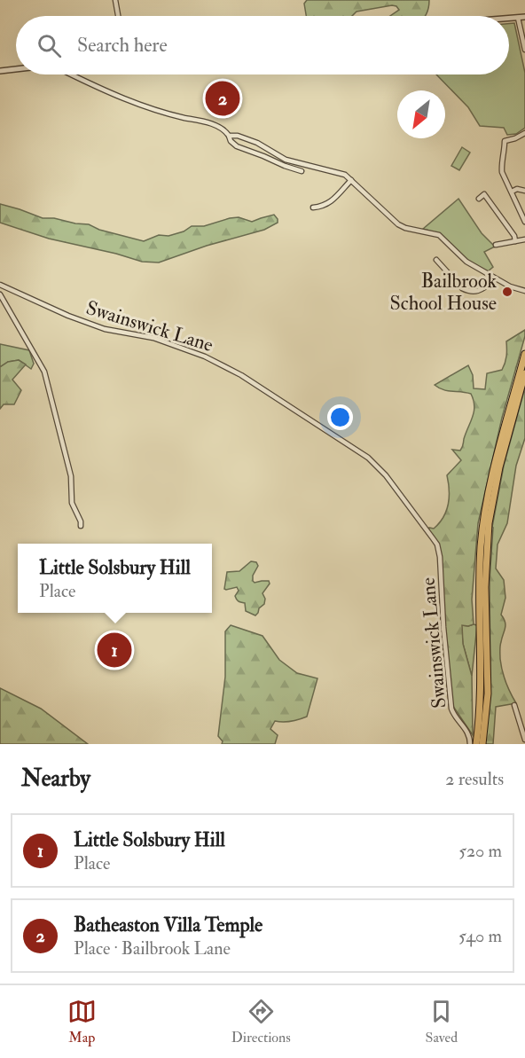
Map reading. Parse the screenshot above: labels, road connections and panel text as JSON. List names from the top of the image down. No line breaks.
{"streets":{"street":["Swainswick Lane"]},"places":["Bailbrook School House"],"north":"bottom left","page":{"search":"Search here","pins":["2","1"],"popup":["Little Solsbury Hill","Place"],"heading":["Nearby","2 results"],"list":[{"mark":"1","name":"Little Solsbury Hill","note":"Place","value":"520 m"},{"mark":"2","name":"Batheaston Villa Temple","note":"Place · Bailbrook Lane","value":"540 m"}],"nav":["Map","Directions","Saved"]}}
